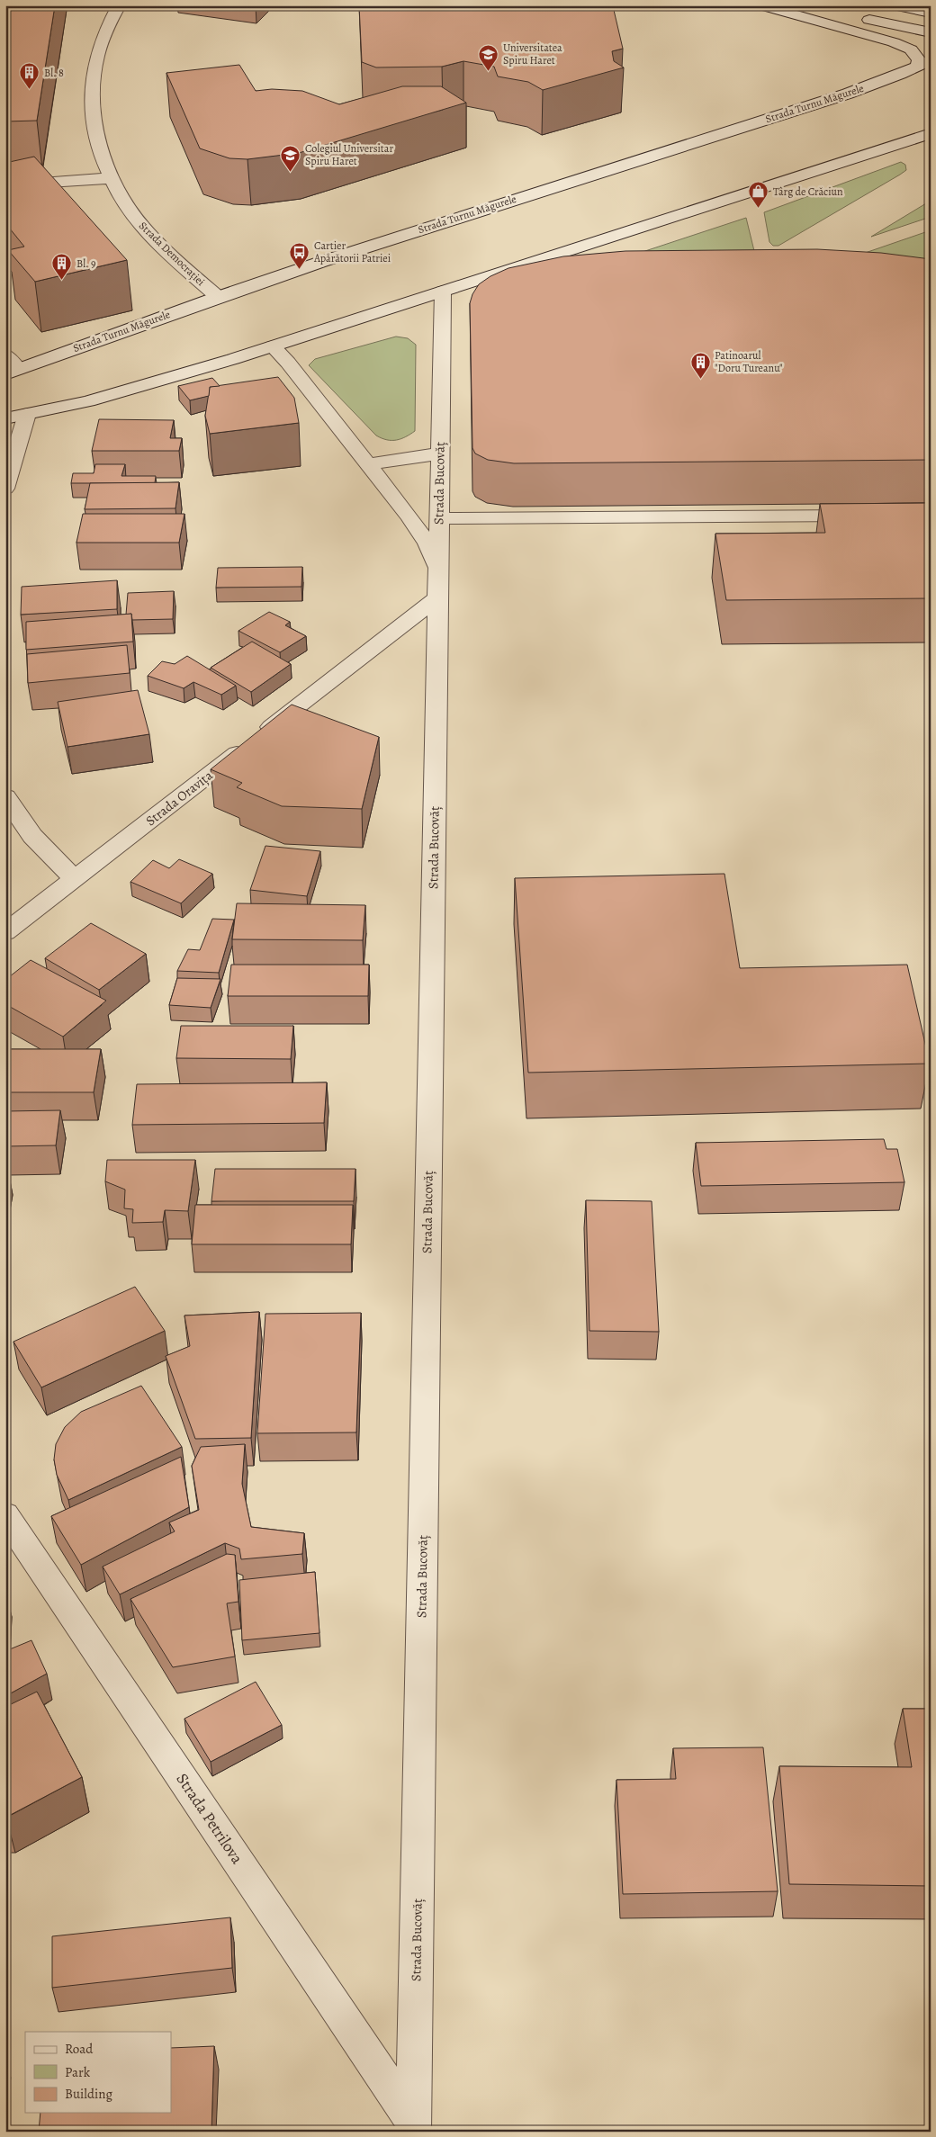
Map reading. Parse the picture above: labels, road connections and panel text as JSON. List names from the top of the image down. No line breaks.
{"streets":{"street":["Strada Turnu Măgurele","Strada Democrației","Strada Bucovăț","Strada Oravița","Strada Petrilova"]},"crossings":[["Strada Turnu Măgurele","Strada Democrației"],["Strada Bucovăț","Strada Oravița"],["Strada Bucovăț","Strada Petrilova"]],"places":{"school or university":["Universitatea Spiru Haret","Colegiul Universitar Spiru Haret"],"building":["Bl. 8","Bl. 9","Patinoarul \"Doru Tureanu\""],"shop":["Târg de Crăciun"],"bus stop":["Cartier Apărătorii Patriei"]},"legend":["Road","Park","Building"]}
